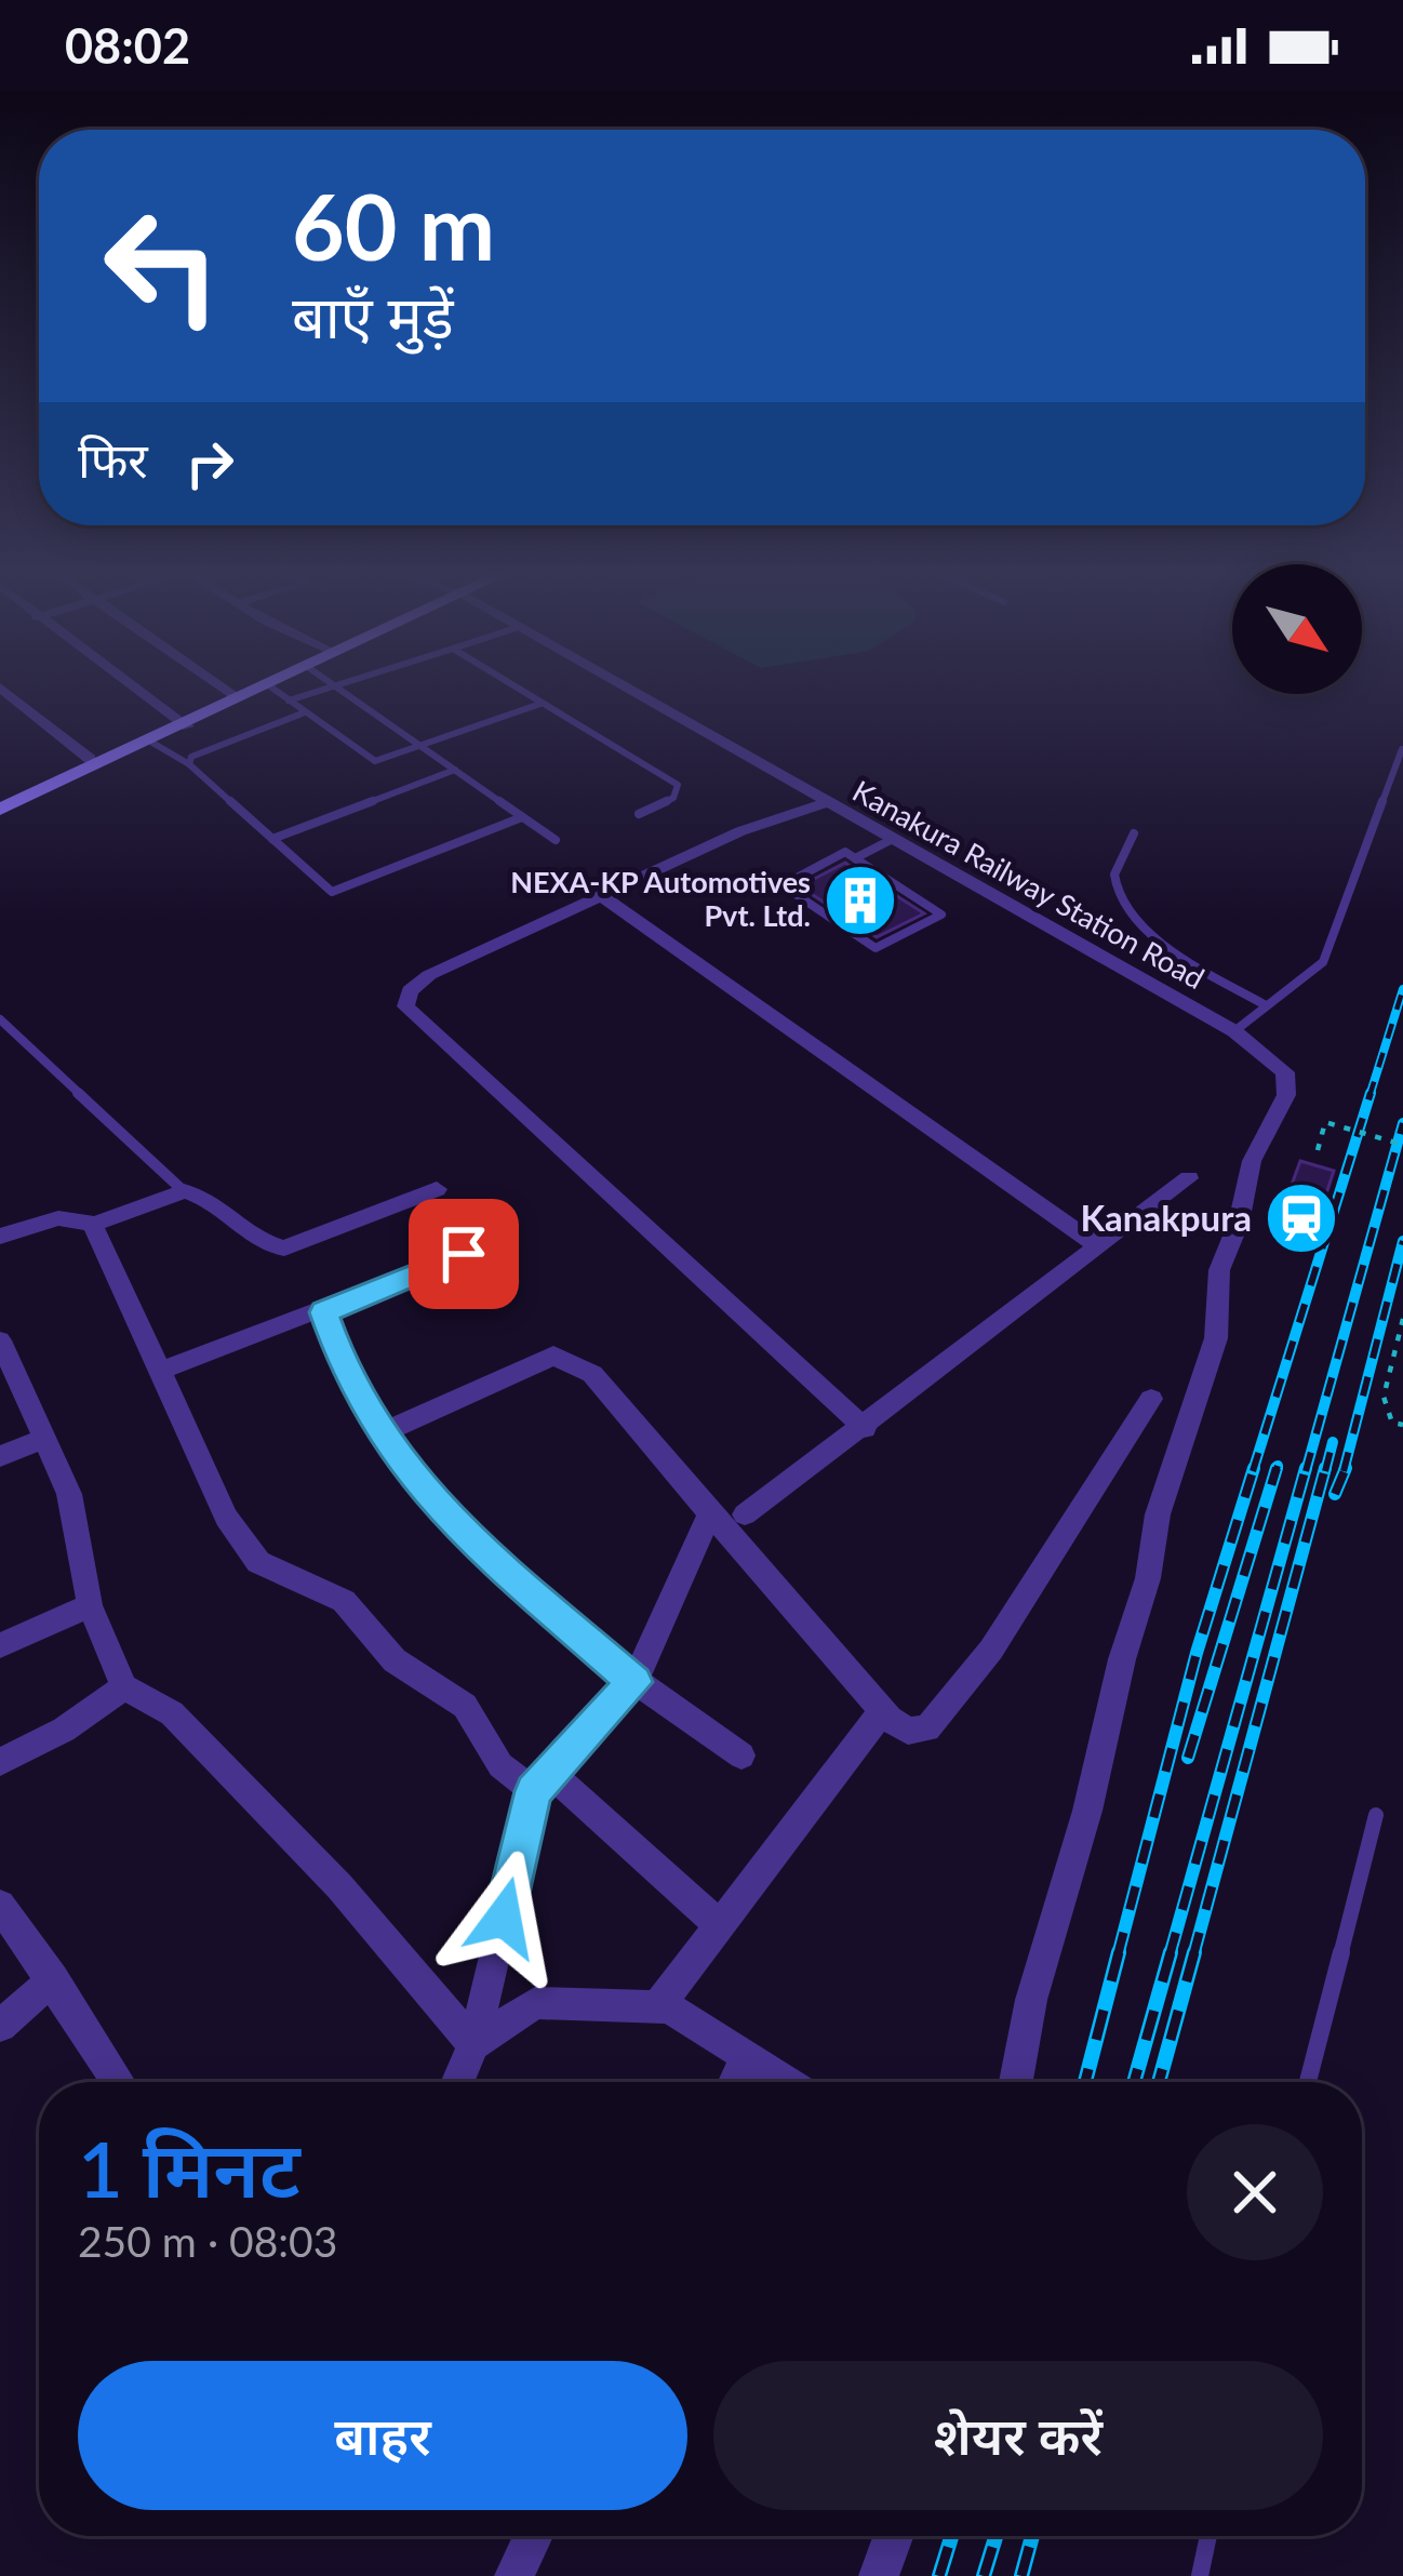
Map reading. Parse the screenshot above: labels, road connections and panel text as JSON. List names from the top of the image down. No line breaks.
{"streets":{"street":["Kanakura Railway Station Road"]},"places":{"building":["NEXA-KP Automotives Pvt. Ltd."],"station":["Kanakpura"]},"north":"bottom right","page":{"status":"08:02","turn":["60 m","बाएँ मुड़ें"],"then":"फिर","heading":["1 मिनट","250 m · 08:03"],"buttons":["बाहर","शेयर करें"]}}
